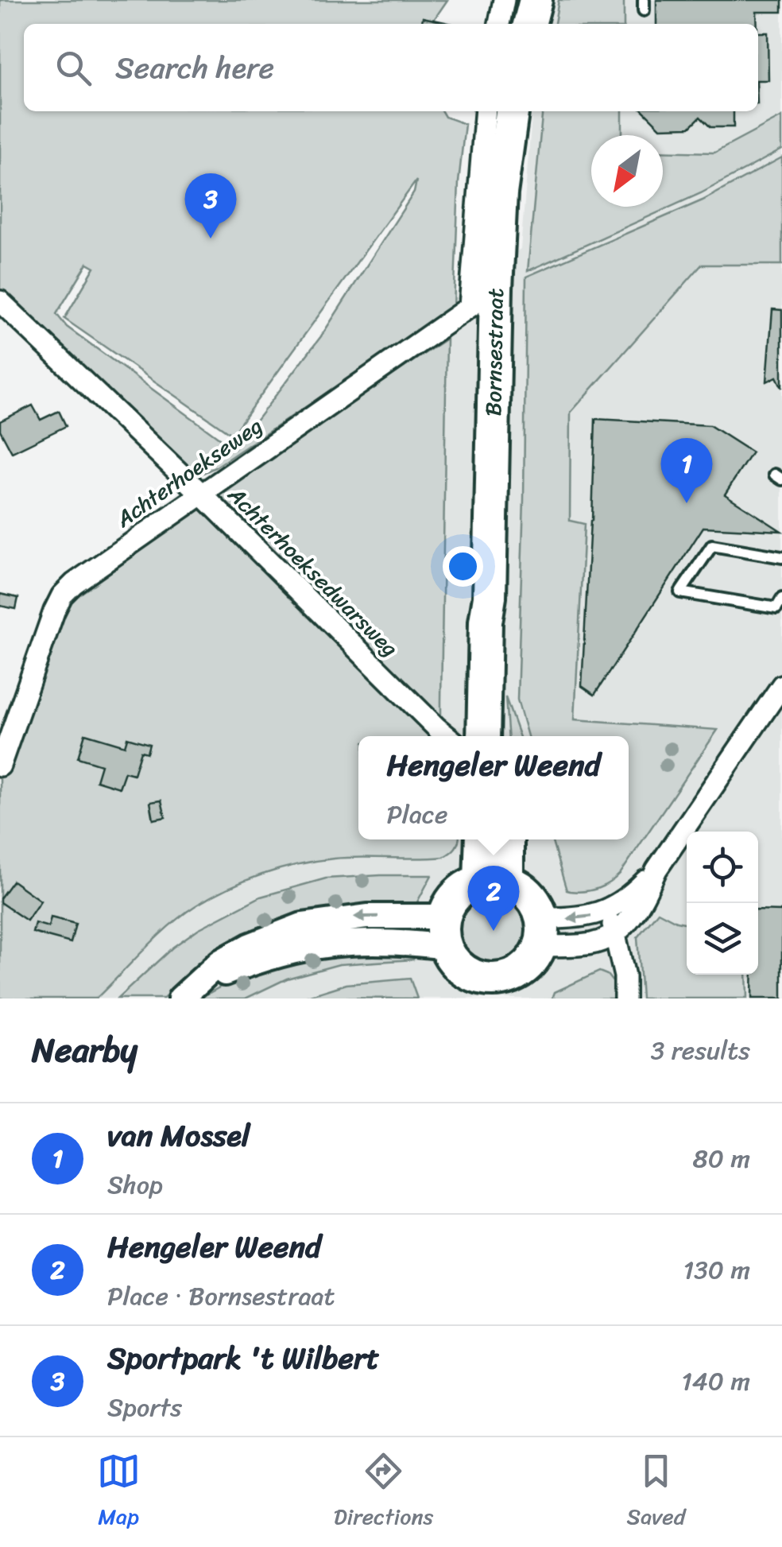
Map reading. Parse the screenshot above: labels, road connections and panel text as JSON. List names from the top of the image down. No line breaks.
{"streets":{"main road":["Bornsestraat"],"street":["Achterhoekseweg","Achterhoeksedwarsweg"]},"crossings":[["Bornsestraat","Achterhoekseweg"],["Achterhoekseweg","Achterhoeksedwarsweg"]],"north":"bottom left","page":{"search":"Search here","pins":["3","1","2"],"popup":["Hengeler Weend","Place"],"heading":["Nearby","3 results"],"list":[{"mark":"1","name":"van Mossel","note":"Shop","value":"80 m"},{"mark":"2","name":"Hengeler Weend","note":"Place · Bornsestraat","value":"130 m"},{"mark":"3","name":"Sportpark 't Wilbert","note":"Sports","value":"140 m"}],"nav":["Map","Directions","Saved"]}}
